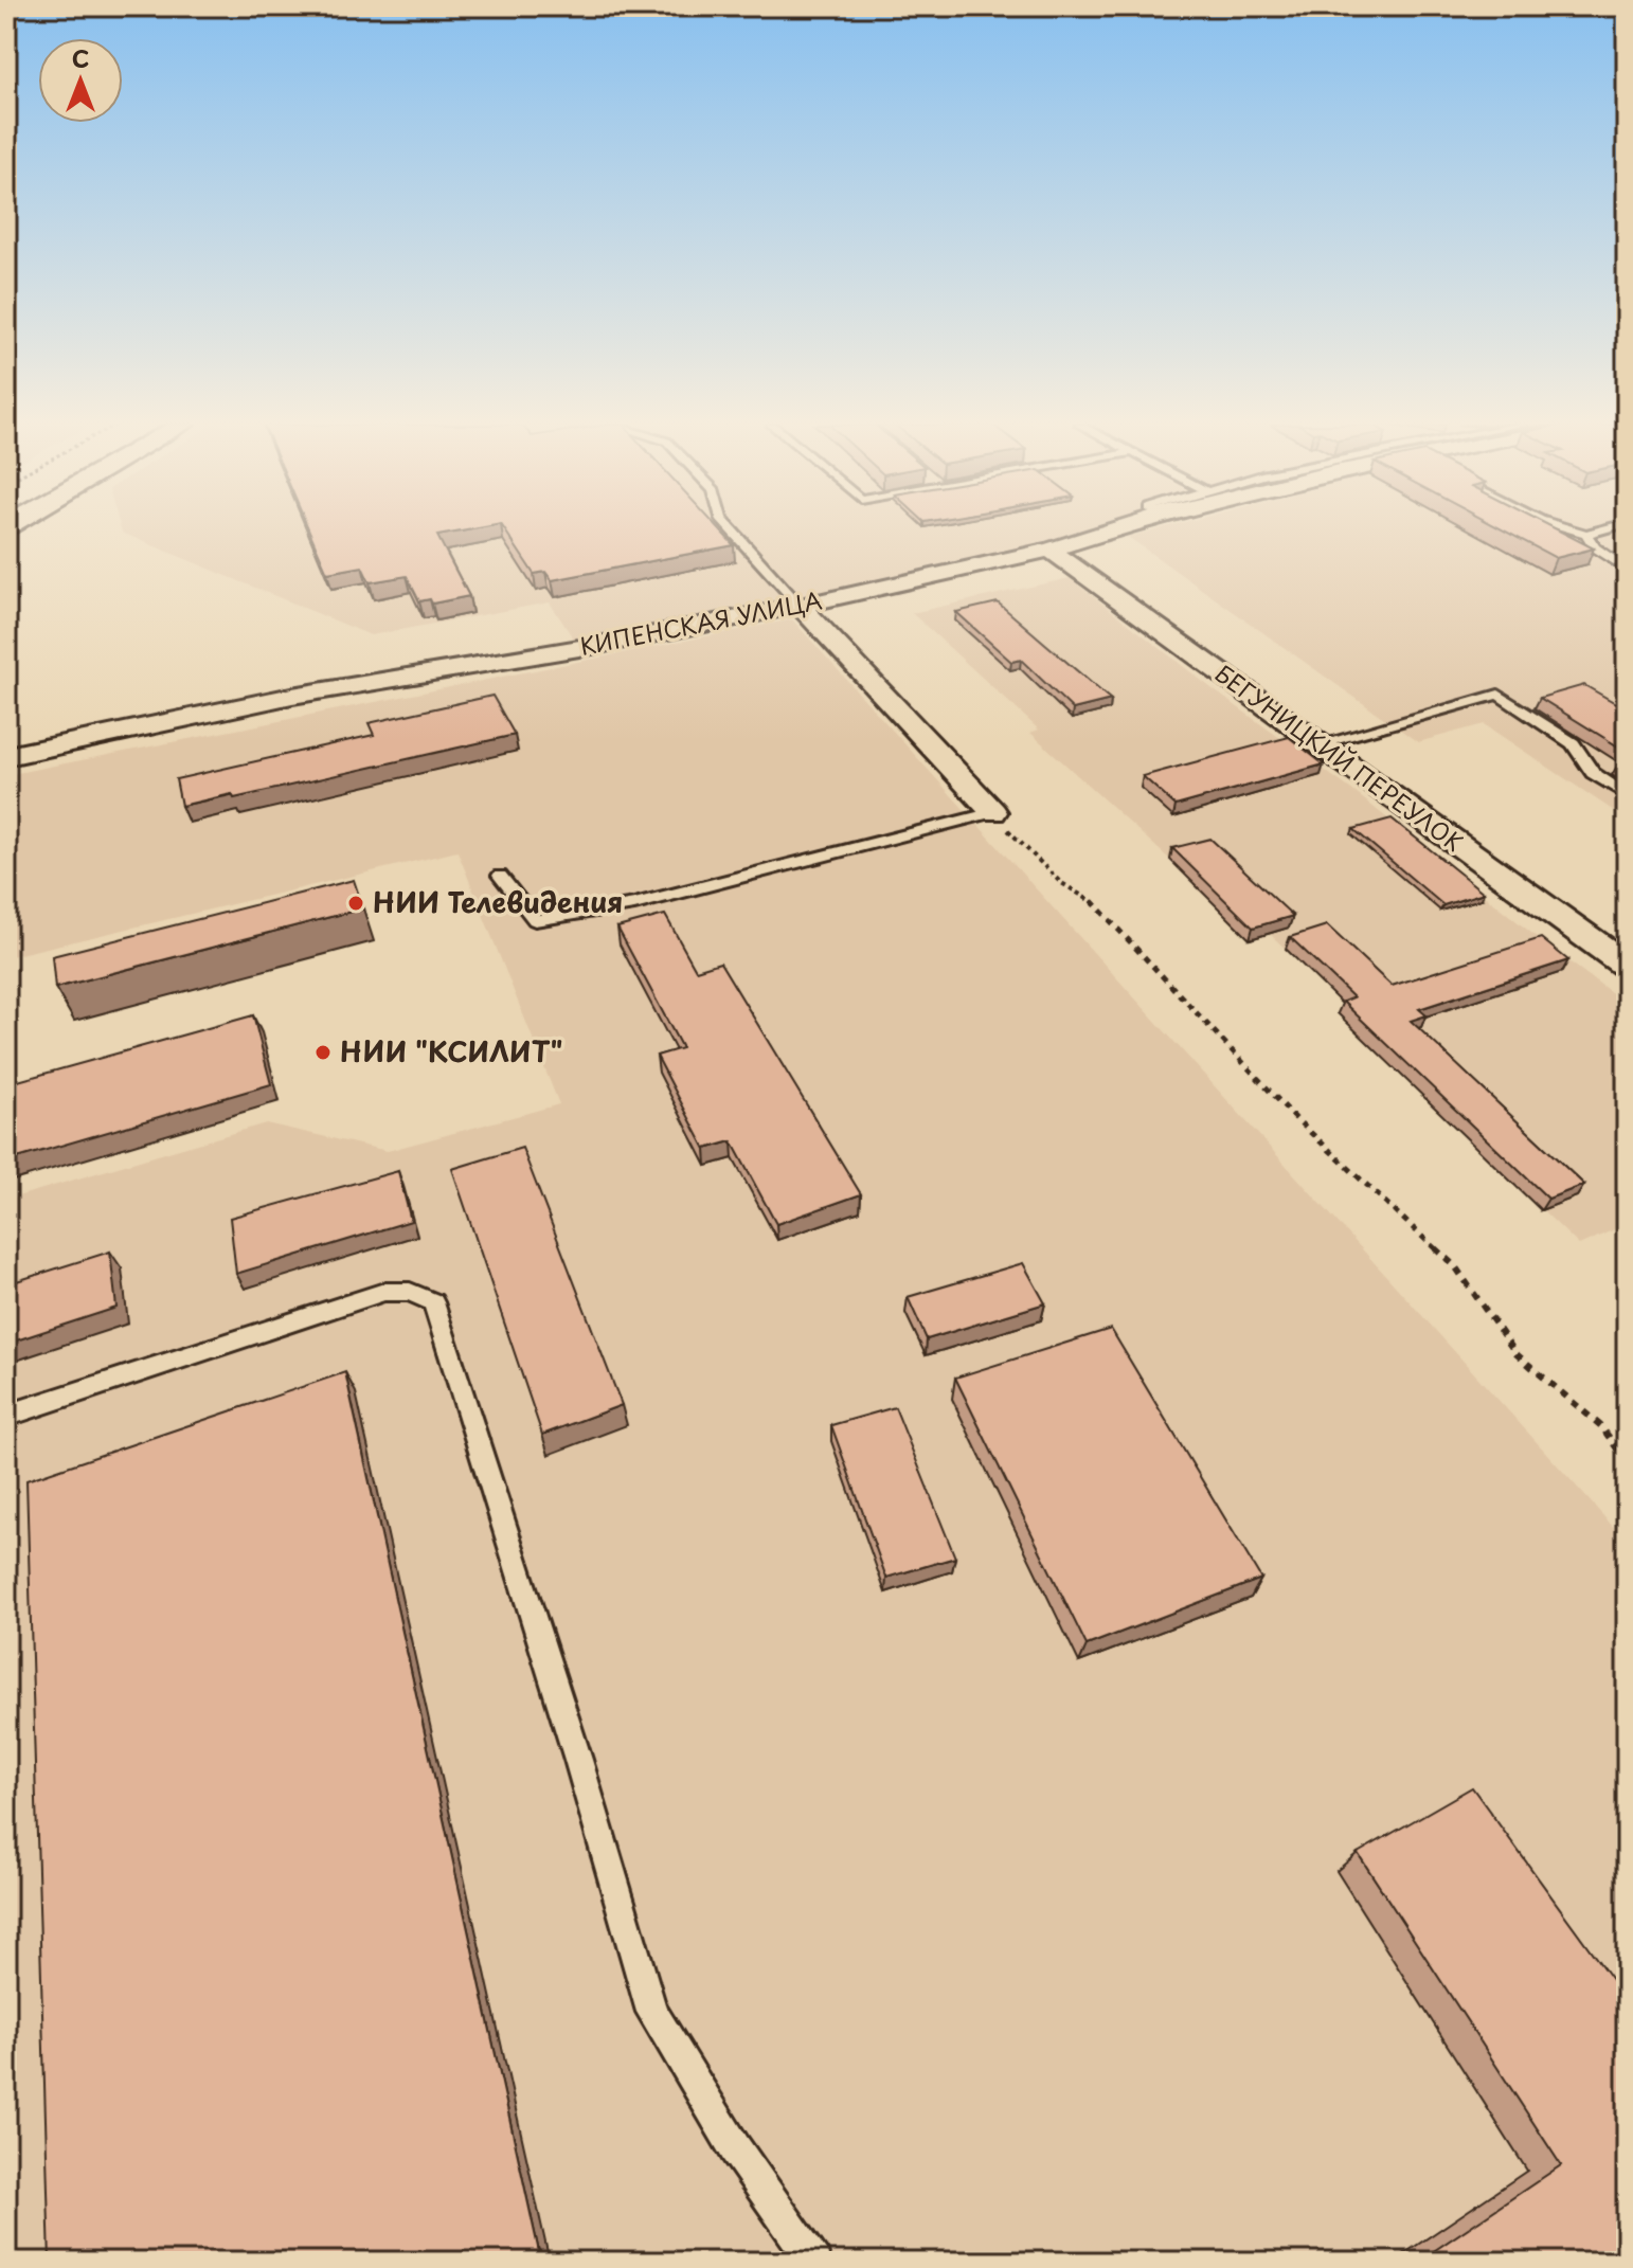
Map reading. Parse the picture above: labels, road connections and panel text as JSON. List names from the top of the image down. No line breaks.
{"streets":{"street":["КИПЕНСКАЯ УЛИЦА","БЕГУНИЦКИЙ ПЕРЕУЛОК"]},"crossings":[["КИПЕНСКАЯ УЛИЦА","БЕГУНИЦКИЙ ПЕРЕУЛОК"]],"places":["НИИ Телевидения","НИИ \"КСИЛИТ\""],"north":"top"}
